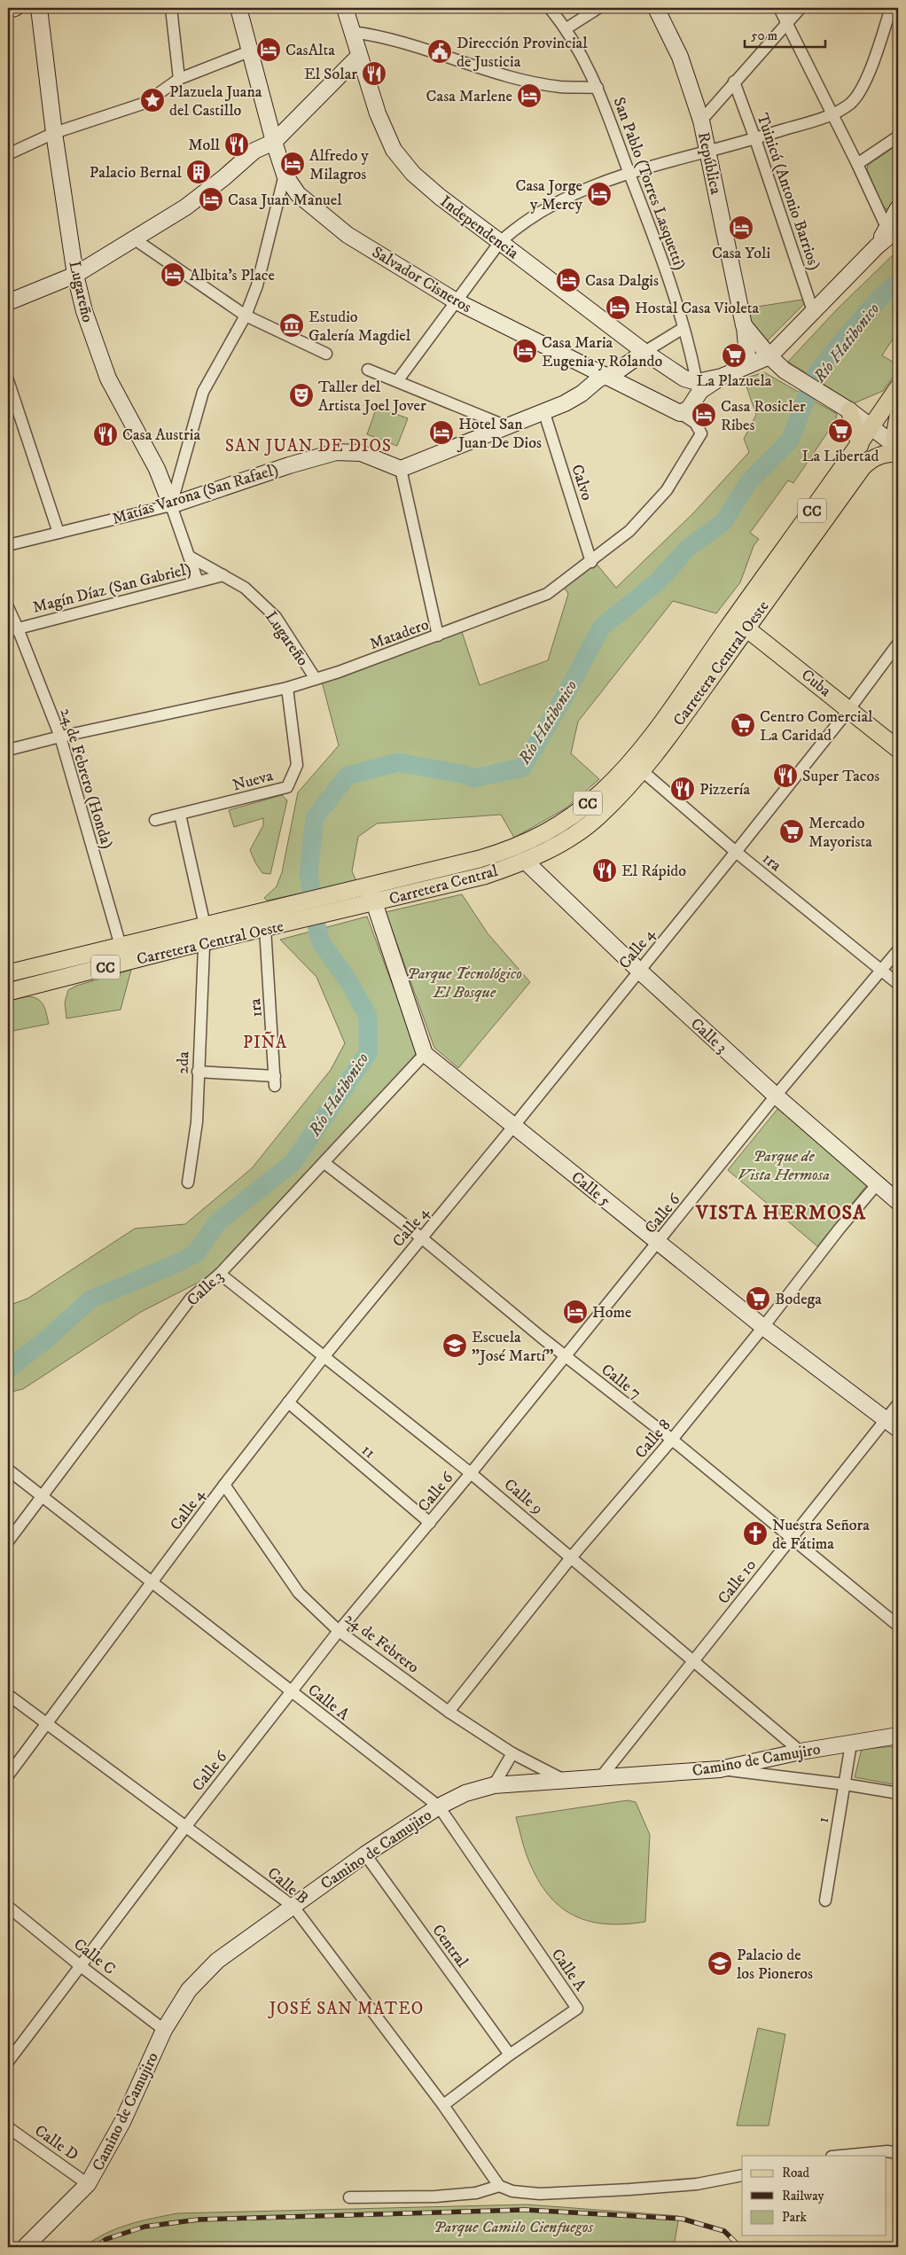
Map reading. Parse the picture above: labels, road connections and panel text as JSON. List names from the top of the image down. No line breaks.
{"streets":{"main road":["CC","Carretera Central Oeste","Cuba","Carretera Central"],"street":["República","San Pablo (Torres Lasquetti)","Tuinicú (Antonio Barrios)","Independencia","Salvador Cisneros","Lugareño","Calvo","Matías Varona (San Rafael)","Magín Díaz (San Gabriel)","Matadero","24 de Febrero (Honda)","Nueva","1ra","Calle 4","Calle 3","2da","Calle 5","Calle 6","Calle 7","Calle 8","11","Calle 9","Calle 10","24 de Febrero","Calle A","Camino de Camujiro","1","Calle B","Central","Calle C","Calle D"]},"crossings":[["San Pablo (Torres Lasquetti)","Independencia"],["Salvador Cisneros","Matadero"],["Lugareño","Matías Varona (San Rafael)"],["Lugareño","Magín Díaz (San Gabriel)"],["Lugareño","Matadero"],["Calvo","Matadero"],["CC","Carretera Central Oeste"],["Magín Díaz (San Gabriel)","24 de Febrero (Honda)"],["Matadero","24 de Febrero (Honda)"],["Matadero","Nueva"],["Carretera Central Oeste","Cuba"],["Carretera Central Oeste","24 de Febrero (Honda)"],["Carretera Central Oeste","1ra"],["Carretera Central Oeste","Carretera Central"],["Carretera Central Oeste","Calle 3"],["Carretera Central Oeste","2da"],["Cuba","Calle 4"],["1ra","Calle 4"],["1ra","2da"],["1ra","Calle 6"],["Carretera Central","Calle 3"],["Calle 4","Calle 3"],["Calle 4","Calle 5"],["Calle 4","Calle 7"],["Calle 4","11"],["Calle 4","Calle 9"],["Calle 4","24 de Febrero"],["Calle 4","Calle A"],["Calle 4","Calle B"],["Calle 3","Calle 5"],["Calle 3","Calle 6"],["Calle 3","Calle 7"],["Calle 3","Calle 8"],["Calle 3","Calle 9"],["Calle 3","Calle A"],["Calle 5","Calle 6"],["Calle 5","Calle 8"],["Calle 5","Calle 10"],["Calle 6","Calle 7"],["Calle 6","11"],["Calle 6","Calle 9"],["Calle 6","24 de Febrero"],["Calle 6","Calle A"],["Calle 6","Calle B"],["Calle 6","Calle C"],["Calle 7","Calle 8"],["Calle 7","Calle 10"],["Calle 8","Calle 9"],["Calle 8","24 de Febrero"],["Calle 9","Calle 10"],["Calle 9","Camino de Camujiro"],["Calle 10","Camino de Camujiro"],["24 de Febrero","Camino de Camujiro"],["Calle A","Camino de Camujiro"],["Calle A","Central"],["Camino de Camujiro","1"],["Camino de Camujiro","Calle B"],["Camino de Camujiro","Central"],["Camino de Camujiro","Calle C"],["Camino de Camujiro","Calle D"]],"districts":["SAN JUAN DE DIOS","PIÑA","VISTA HERMOSA","JOSÉ SAN MATEO"],"water":["Río Hatibonico"],"parks":["Parque Tecnológico El Bosque","Parque de Vista Hermosa","Parque Camilo Cienfuegos"],"places":{"hotel":["CasAlta","Casa Marlene","Alfredo y Milagros","Casa Jorge y Mercy","Casa Juan Manuel","Casa Yoli","Albita's Place","Casa Dalgis","Hostal Casa Violeta","Casa Maria Eugenia y Rolando","Casa Rosicler Ribes","Hotel San Juan De Dios","Home"],"public building":["Dirección Provincial de Justicia"],"restaurant":["El Solar","Moll","Casa Austria","Super Tacos","Pizzería","El Rápido"],"place":["Plazuela Juana del Castillo"],"building":["Palacio Bernal"],"museum":["Estudio Galería Magdiel"],"supermarket":["La Plazuela","La Libertad","Centro Comercial La Caridad","Mercado Mayorista","Bodega"],"theatre":["Taller del Artista Joel Jover"],"school or university":["Escuela \"José Martí\"","Palacio de los Pioneros"],"church":["Nuestra Señora de Fátima"]},"legend":["Road","Railway","Park"],"scale_bar":"50 m"}
